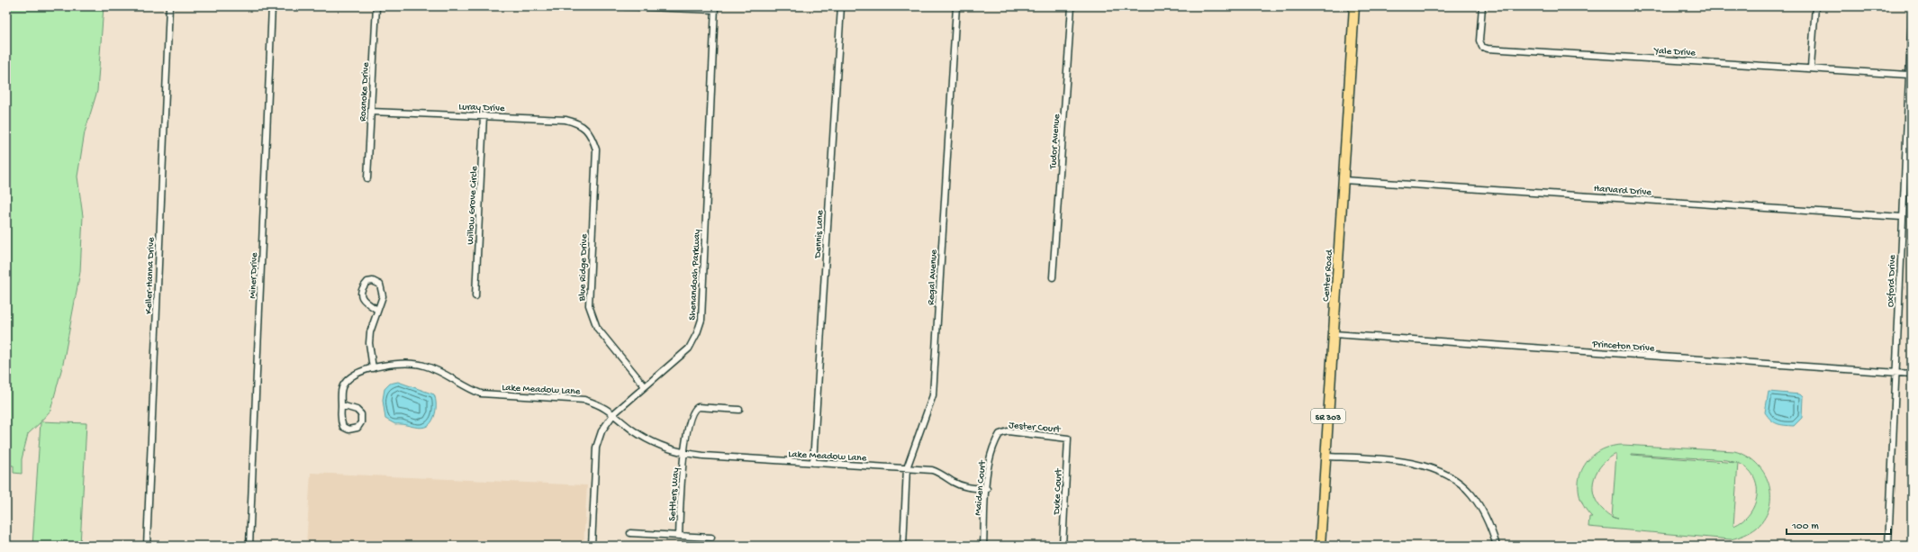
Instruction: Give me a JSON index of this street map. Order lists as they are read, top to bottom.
{
  "streets": {
    "main road": ["Center Road", "SR 303"],
    "street": [
      "Yale Drive",
      "Roanoke Drive",
      "Luray Drive",
      "Tudor Avenue",
      "Harvard Drive",
      "Willow Grove Circle",
      "Dennis Lane",
      "Blue Ridge Drive",
      "Shenandoah Parkway",
      "Keller-Hanna Drive",
      "Miner Drive",
      "Regal Avenue",
      "Oxford Drive",
      "Princeton Drive",
      "Lake Meadow Lane",
      "Jester Court",
      "Maiden Court",
      "Duke Court",
      "Settlers Way"
    ]
  },
  "crossings": [
    ["Yale Drive", "Oxford Drive"],
    ["Roanoke Drive", "Luray Drive"],
    ["Luray Drive", "Willow Grove Circle"],
    ["Luray Drive", "Blue Ridge Drive"],
    ["Harvard Drive", "Center Road"],
    ["Harvard Drive", "Oxford Drive"],
    ["Dennis Lane", "Lake Meadow Lane"],
    ["Blue Ridge Drive", "Shenandoah Parkway"],
    ["Shenandoah Parkway", "Lake Meadow Lane"],
    ["Center Road", "Princeton Drive"],
    ["Regal Avenue", "Lake Meadow Lane"],
    ["Oxford Drive", "Princeton Drive"],
    ["Lake Meadow Lane", "Maiden Court"],
    ["Lake Meadow Lane", "Settlers Way"],
    ["Jester Court", "Maiden Court"],
    ["Jester Court", "Duke Court"]
  ],
  "scale_bar": "100 m"
}
